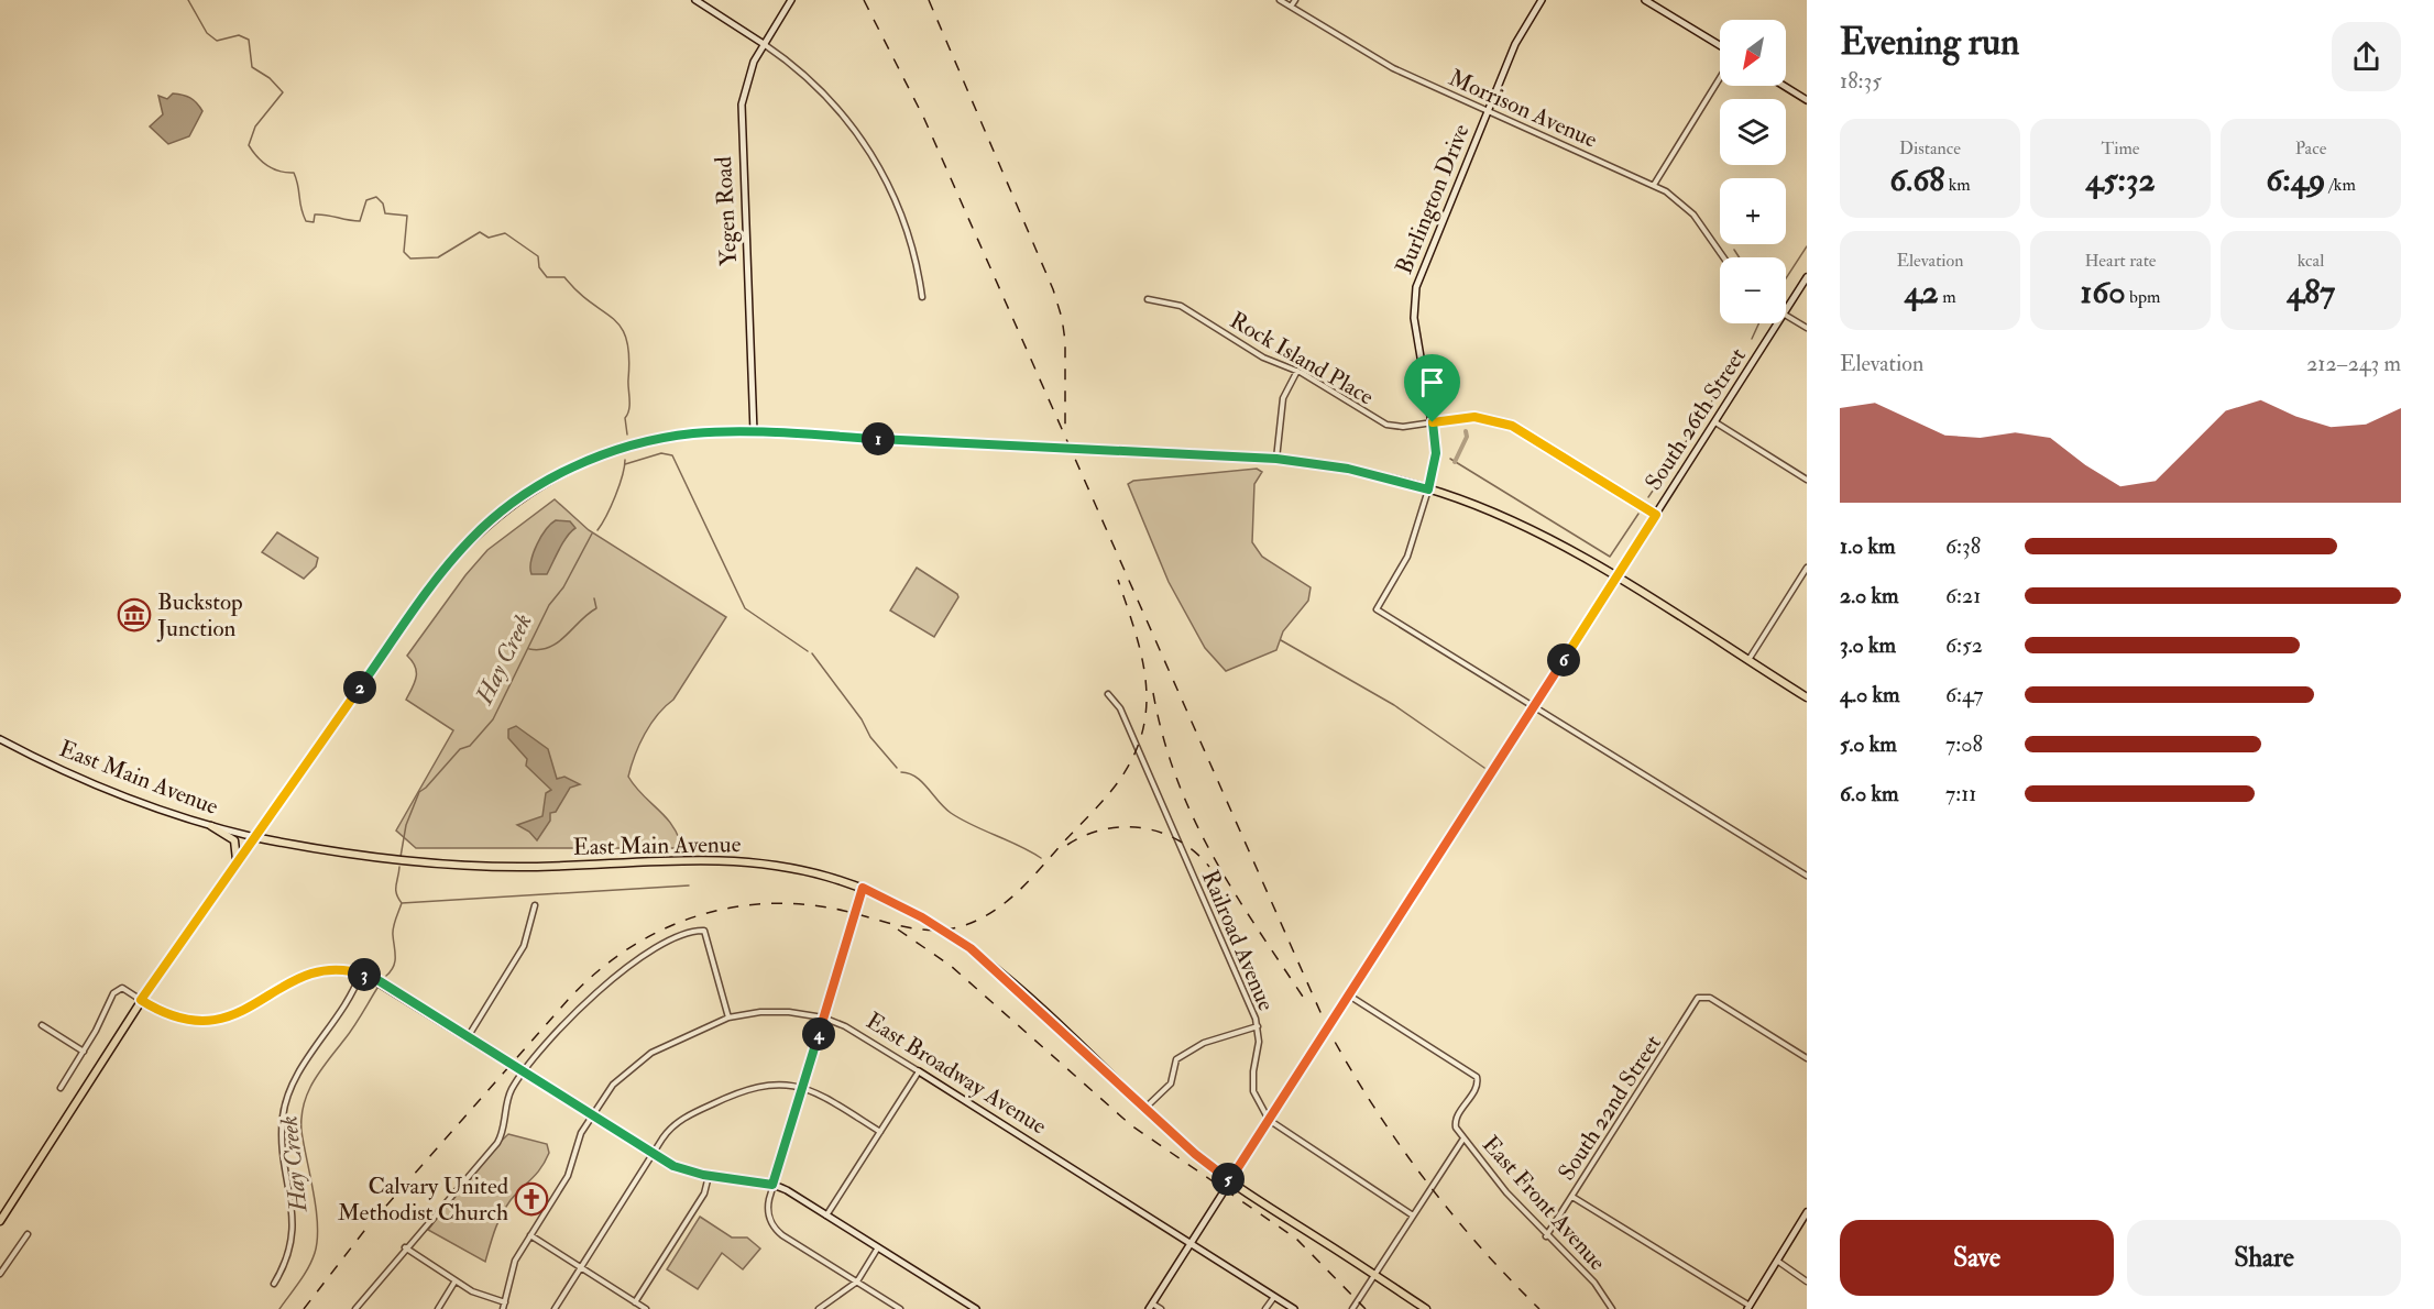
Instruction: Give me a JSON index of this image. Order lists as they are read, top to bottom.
{
  "streets": {
    "main road": ["East Main Avenue"],
    "street": [
      "Morrison Avenue",
      "Burlington Drive",
      "Yegen Road",
      "Rock Island Place",
      "South 26th Street",
      "Railroad Avenue",
      "East Broadway Avenue",
      "South 22nd Street",
      "East Front Avenue"
    ]
  },
  "crossings": [
    ["Morrison Avenue", "Burlington Drive"],
    ["Burlington Drive", "Rock Island Place"],
    ["Burlington Drive", "South 26th Street"],
    ["Rock Island Place", "South 26th Street"],
    ["South 26th Street", "East Main Avenue"],
    ["South 26th Street", "Railroad Avenue"],
    ["South 26th Street", "East Broadway Avenue"],
    ["South 26th Street", "East Front Avenue"],
    ["South 22nd Street", "East Front Avenue"]
  ],
  "water": ["Hay Creek"],
  "places": {
    "museum": ["Buckstop Junction"],
    "church": ["Calvary United Methodist Church"]
  },
  "north": "bottom left",
  "page": {
    "heading": ["Evening run", "18:35"],
    "map_buttons": ["+", "−"],
    "stats": [
      ["Distance", "6.68 km"],
      ["Time", "45:32"],
      ["Pace", "6:49 /km"],
      ["Elevation", "42 m"],
      ["Heart rate", "160 bpm"],
      ["kcal", "487"]
    ],
    "chart": ["Elevation", "212–243 m"],
    "pins": [
      "1",
      "6",
      "2",
      "3",
      "4",
      "5"
    ],
    "list": [
      {
        "name": "1.0 km",
        "note": "6:38"
      },
      {
        "name": "2.0 km",
        "note": "6:21"
      },
      {
        "name": "3.0 km",
        "note": "6:52"
      },
      {
        "name": "4.0 km",
        "note": "6:47"
      },
      {
        "name": "5.0 km",
        "note": "7:08"
      },
      {
        "name": "6.0 km",
        "note": "7:11"
      }
    ],
    "buttons": ["Save", "Share"]
  }
}
